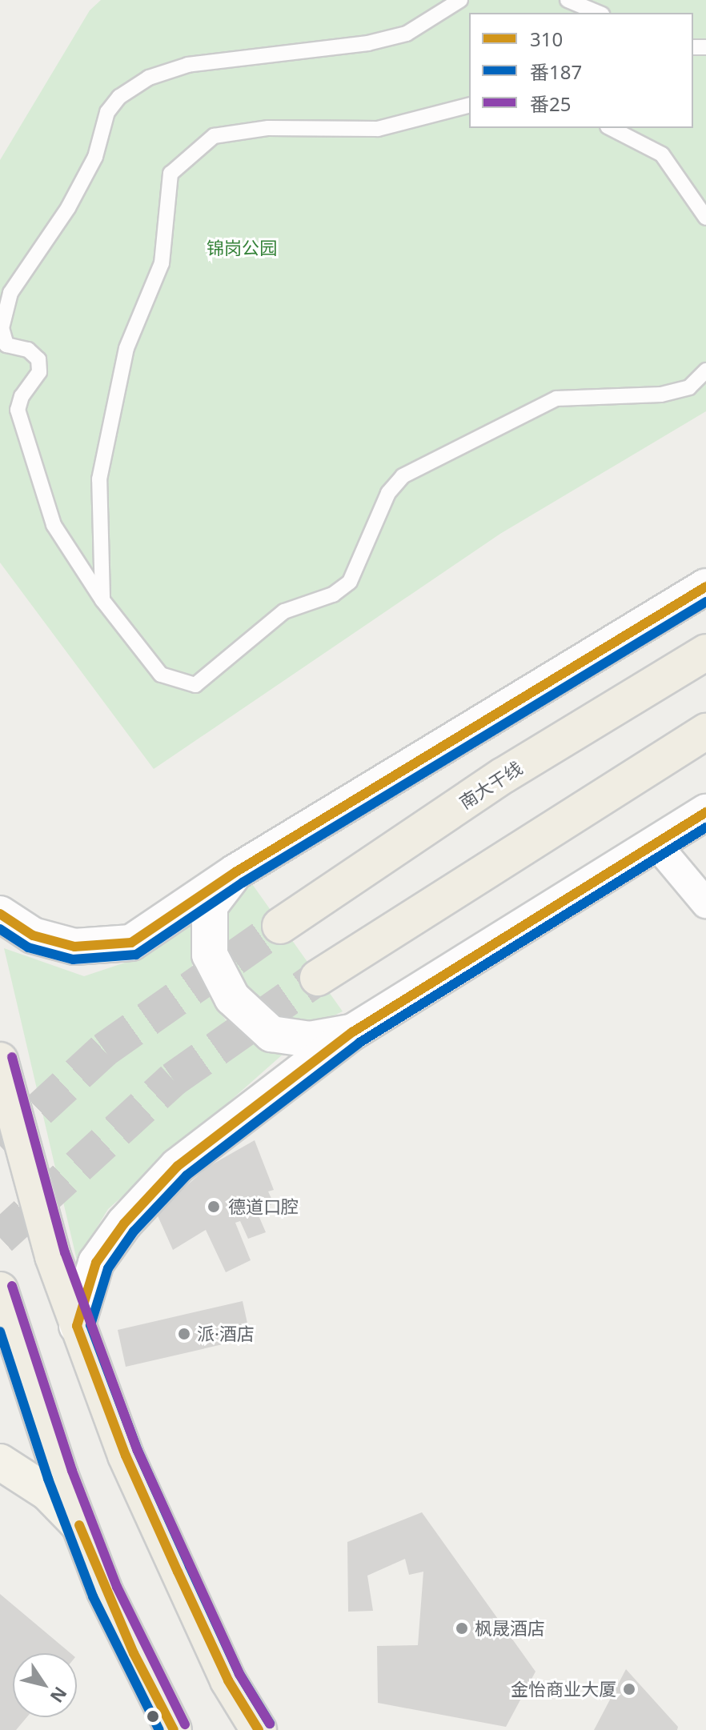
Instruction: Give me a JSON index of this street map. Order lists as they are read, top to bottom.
{
  "streets": {
    "highway": ["南大干线"]
  },
  "parks": ["锦岗公园"],
  "places": [
    "德道口腔",
    "派·酒店",
    "枫晟酒店",
    "金怡商业大厦"
  ],
  "lines": ["transit line 310", "transit line 番187", "transit line 番25"],
  "legend": ["310", "番187", "番25"],
  "north": "bottom right"
}
